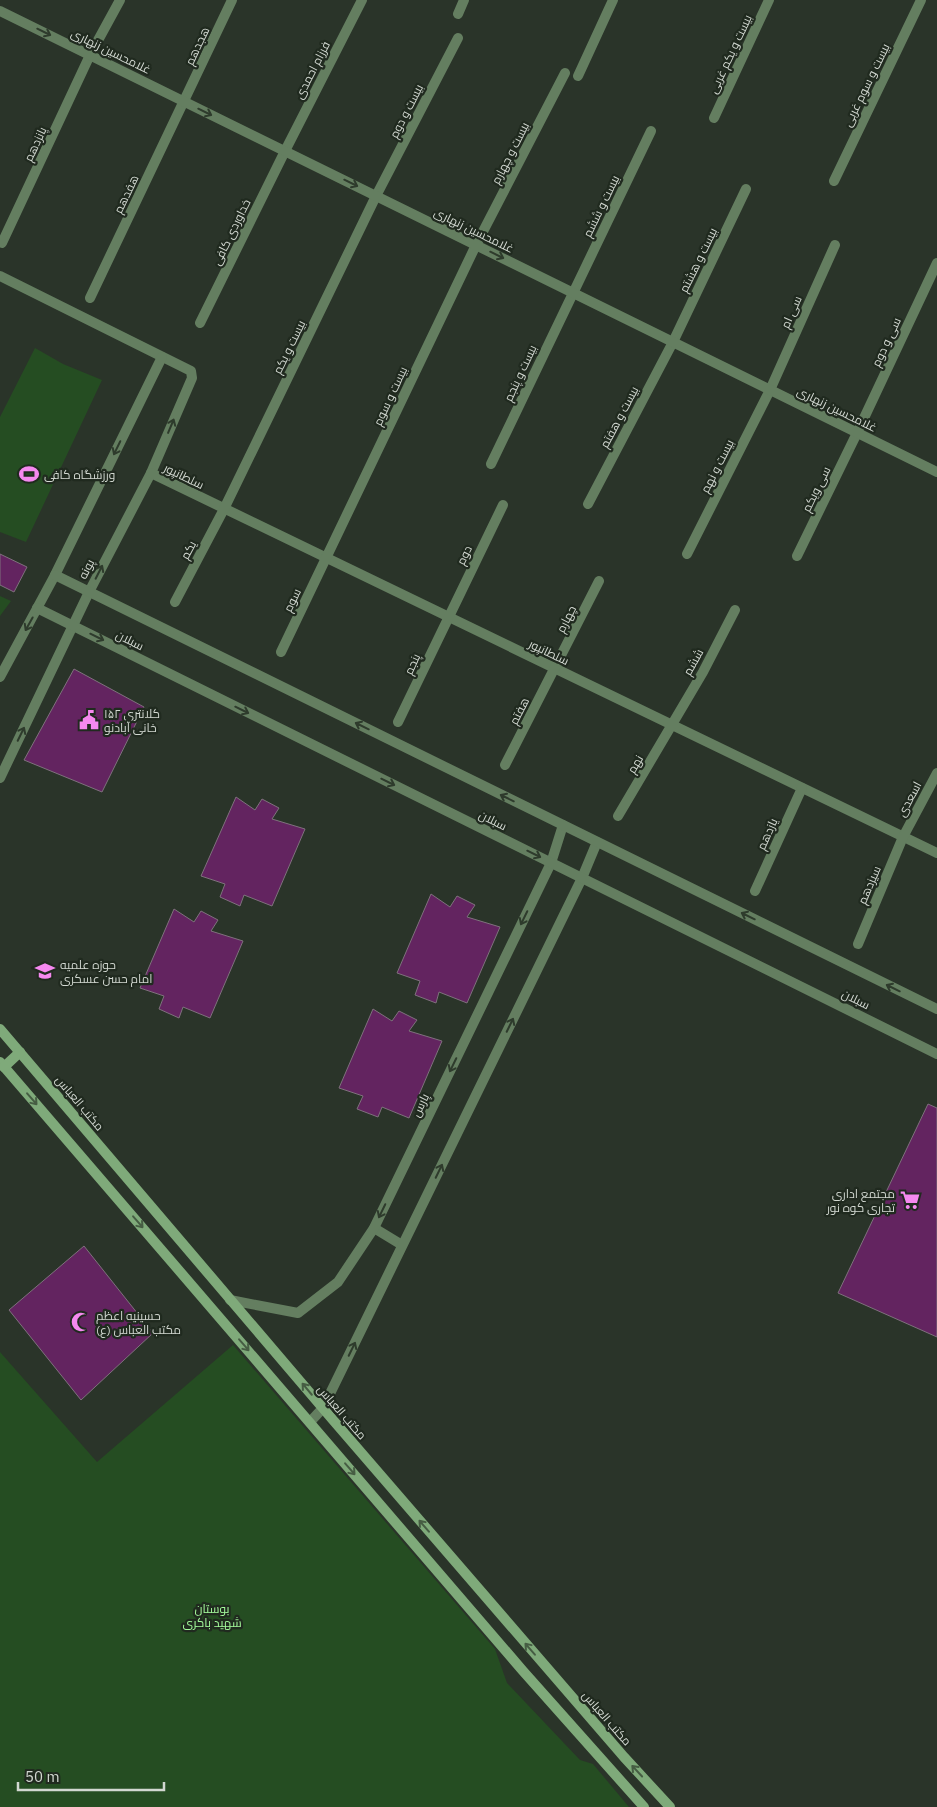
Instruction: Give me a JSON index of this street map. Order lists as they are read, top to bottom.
{
  "streets": {
    "main road": ["مکتب العباس"],
    "street": [
      "هجدهم",
      "غلامحسین زنهاری",
      "بیست و یکم غربی",
      "فرزام احمدی",
      "بیست و سوم غربی",
      "بیست و دوم",
      "پانزدهم",
      "بیست و چهارم",
      "هفدهم",
      "بیست و ششم",
      "خداوردی کافی",
      "بیست و هشتم",
      "سی ام",
      "سی و دوم",
      "بیست و یکم",
      "بیست و پنجم",
      "بیست و سوم",
      "بیست و هفتم",
      "بیست و نهم",
      "سلطانپور",
      "سی ویکم",
      "یکم",
      "دوم",
      "پونه",
      "سوم",
      "چهارم",
      "سبلان",
      "ششم",
      "پنجم",
      "هفتم",
      "نهم",
      "اسعدی",
      "یازدهم",
      "سیزدهم",
      "پارس"
    ]
  },
  "crossings": [
    ["هجدهم", "غلامحسین زنهاری"],
    ["هجدهم", "هفدهم"],
    ["غلامحسین زنهاری", "فرزام احمدی"],
    ["غلامحسین زنهاری", "بیست و دوم"],
    ["غلامحسین زنهاری", "پانزدهم"],
    ["غلامحسین زنهاری", "بیست و چهارم"],
    ["غلامحسین زنهاری", "هفدهم"],
    ["غلامحسین زنهاری", "بیست و ششم"],
    ["غلامحسین زنهاری", "خداوردی کافی"],
    ["غلامحسین زنهاری", "بیست و هشتم"],
    ["غلامحسین زنهاری", "سی ام"],
    ["غلامحسین زنهاری", "سی و دوم"],
    ["غلامحسین زنهاری", "بیست و یکم"],
    ["غلامحسین زنهاری", "بیست و پنجم"],
    ["غلامحسین زنهاری", "بیست و سوم"],
    ["غلامحسین زنهاری", "بیست و هفتم"],
    ["غلامحسین زنهاری", "بیست و نهم"],
    ["غلامحسین زنهاری", "سی ویکم"],
    ["فرزام احمدی", "خداوردی کافی"],
    ["بیست و دوم", "بیست و یکم"],
    ["بیست و چهارم", "بیست و سوم"],
    ["بیست و ششم", "بیست و پنجم"],
    ["بیست و هشتم", "بیست و هفتم"],
    ["سی ام", "بیست و نهم"],
    ["سی و دوم", "سی ویکم"],
    ["بیست و یکم", "سلطانپور"],
    ["بیست و یکم", "یکم"],
    ["بیست و سوم", "سلطانپور"],
    ["بیست و سوم", "سوم"],
    ["سلطانپور", "یکم"],
    ["سلطانپور", "دوم"],
    ["سلطانپور", "پونه"],
    ["سلطانپور", "سوم"],
    ["سلطانپور", "چهارم"],
    ["سلطانپور", "ششم"],
    ["سلطانپور", "پنجم"],
    ["سلطانپور", "هفتم"],
    ["سلطانپور", "نهم"],
    ["سلطانپور", "اسعدی"],
    ["سلطانپور", "یازدهم"],
    ["سلطانپور", "سیزدهم"],
    ["دوم", "پنجم"],
    ["پونه", "سبلان"],
    ["چهارم", "هفتم"],
    ["سبلان", "پارس"],
    ["ششم", "نهم"],
    ["اسعدی", "سیزدهم"],
    ["مکتب العباس", "پارس"]
  ],
  "one_way": ["غلامحسین زنهاری"],
  "parks": ["بوستان شهید باکری"],
  "places": {
    "sports": ["ورزشگاه کافی"],
    "public building": ["کلانتری ۱۵۲ خانی آبادنو"],
    "school or university": ["حوزه علمیه امام حسن عسکری"],
    "supermarket": ["مجتمع اداری تجاری کوه نور"],
    "mosque": ["حسینیه اعظم مکتب العباس (ع)"]
  },
  "scale_bar": "50 m"
}
